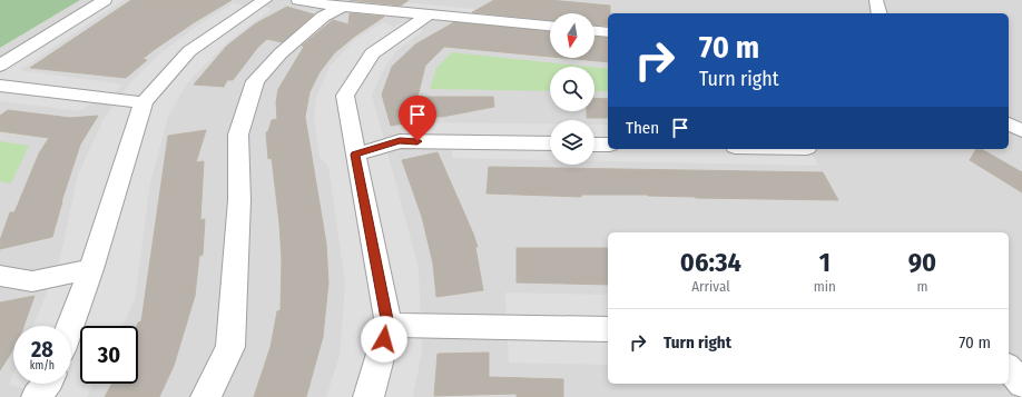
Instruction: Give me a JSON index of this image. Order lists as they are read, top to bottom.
{
  "north": "bottom",
  "page": {
    "turn": ["70 m", "Turn right"],
    "then": "Then",
    "eta": [
      "06:34",
      "Arrival",
      "1",
      "min",
      "90",
      "m"
    ],
    "list": [
      {
        "name": "Turn right",
        "value": "70 m"
      }
    ],
    "speed": "28 km/h",
    "limit": "30"
  }
}
